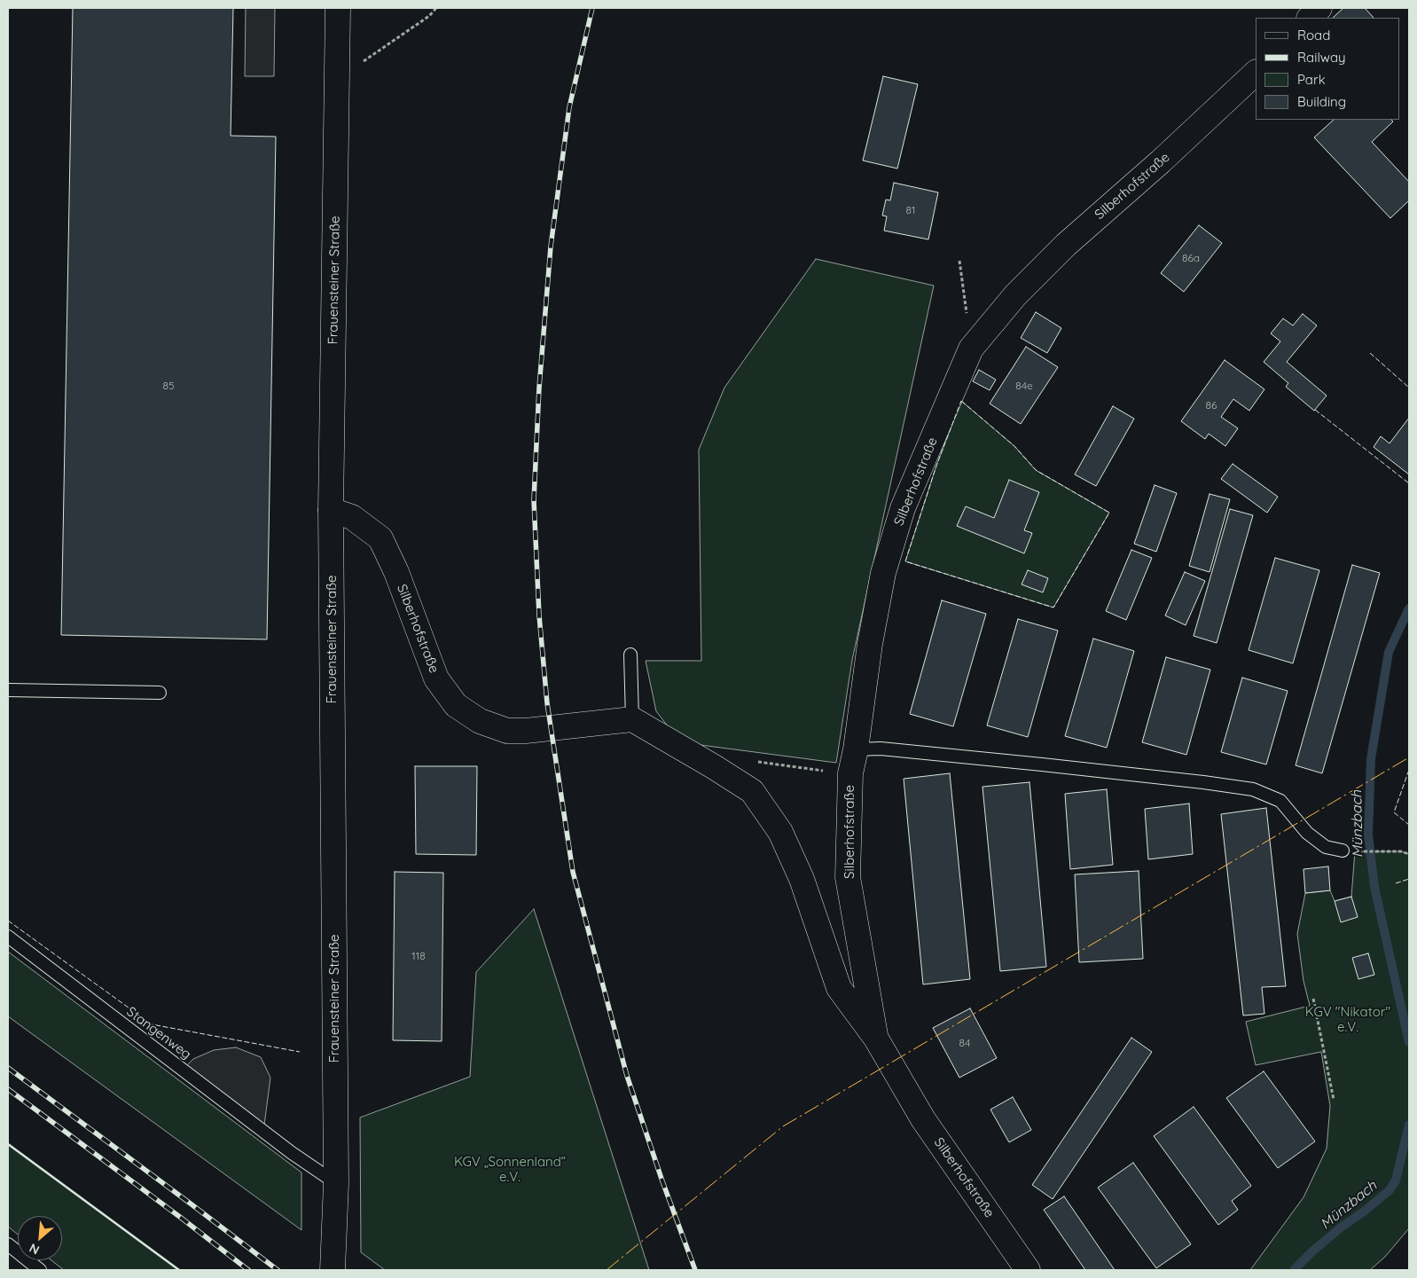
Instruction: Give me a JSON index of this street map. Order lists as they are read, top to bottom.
{
  "streets": {
    "street": ["Silberhofstraße", "Frauensteiner Straße"],
    "lane": ["Stangenweg"]
  },
  "crossings": [
    ["Silberhofstraße", "Frauensteiner Straße"],
    ["Frauensteiner Straße", "Stangenweg"]
  ],
  "water": ["Münzbach"],
  "parks": ["KGV \"Nikator\" e.V.", "KGV „Sonnenland“ e.V."],
  "house_numbers": [
    "81",
    "86a",
    "85",
    "84e",
    "86",
    "118",
    "84"
  ],
  "legend": [
    "Road",
    "Railway",
    "Park",
    "Building"
  ],
  "north": "bottom left"
}
